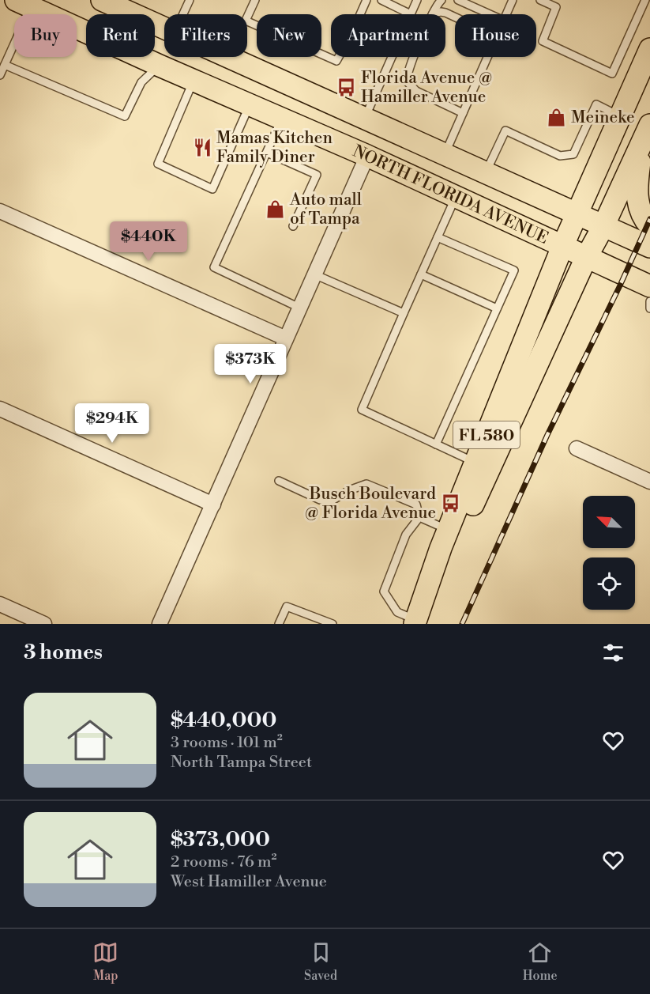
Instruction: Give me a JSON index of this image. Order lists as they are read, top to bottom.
{
  "streets": {
    "main road": ["NORTH FLORIDA AVENUE", "FL 580"]
  },
  "crossings": [
    ["NORTH FLORIDA AVENUE", "FL 580"]
  ],
  "places": {
    "bus stop": ["Florida Avenue @ Hamiller Avenue", "Busch Boulevard @ Florida Avenue"],
    "shop": ["Meineke", "Auto mall of Tampa"],
    "restaurant": ["Mamas Kitchen Family Diner"]
  },
  "north": "top left",
  "page": {
    "chip": [
      "Buy",
      "Rent",
      "Filters",
      "New",
      "Apartment",
      "House"
    ],
    "price": ["$440K", "$373K", "$294K"],
    "heading": "3 homes",
    "list": [
      {
        "name": "$440,000",
        "note": "3 rooms · 101 m² · North Tampa Street"
      },
      {
        "name": "$373,000",
        "note": "2 rooms · 76 m² · West Hamiller Avenue"
      }
    ],
    "tabs": ["Map", "Saved", "Home"]
  }
}
